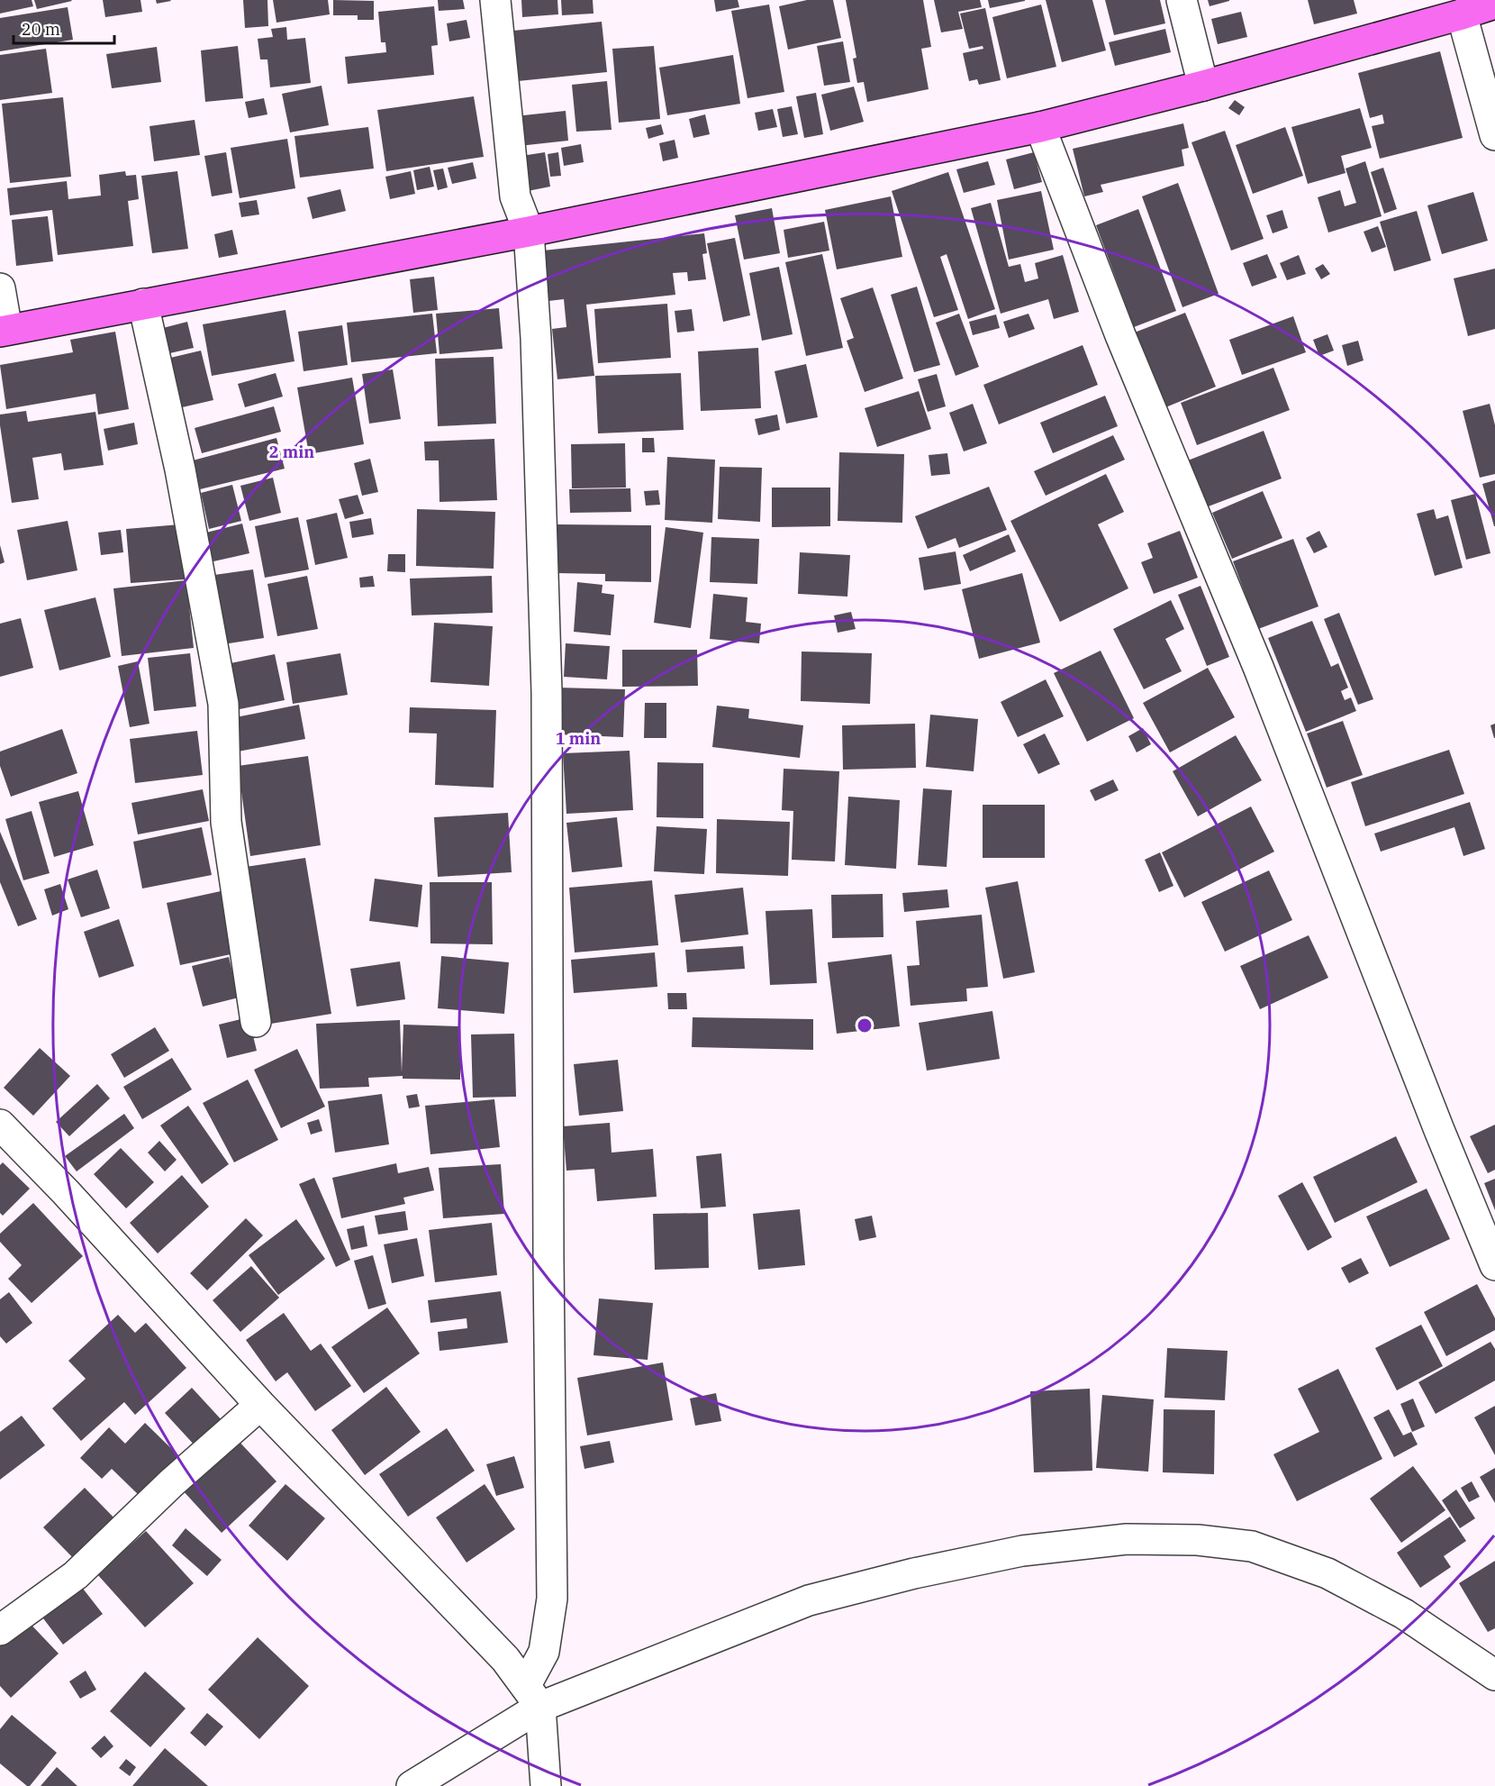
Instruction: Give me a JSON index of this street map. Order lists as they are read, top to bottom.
{
  "scale_bar": "20 m",
  "rings": ["2 min", "1 min"]
}
